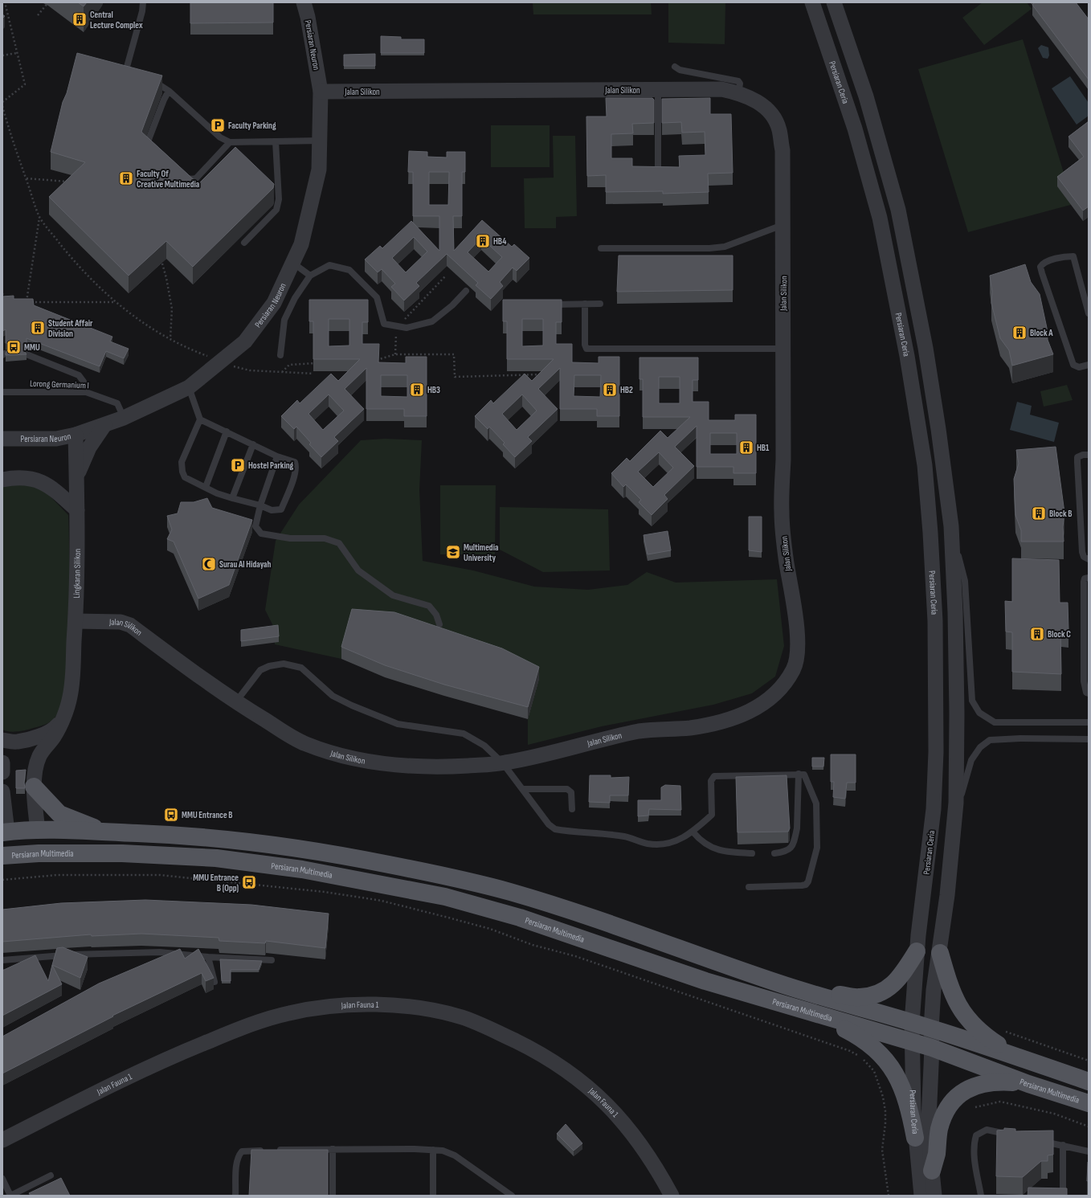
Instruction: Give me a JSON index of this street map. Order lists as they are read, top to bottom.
{
  "streets": {
    "main road": ["Persiaran Multimedia"],
    "street": [
      "Persiaran Neuron",
      "Persiaran Ceria",
      "Jalan Silikon",
      "Lingkaran Silikon",
      "Jalan Fauna 1"
    ],
    "lane": ["Lorong Germanium I"]
  },
  "crossings": [
    ["Persiaran Neuron", "Jalan Silikon"],
    ["Persiaran Neuron", "Lorong Germanium I"],
    ["Persiaran Neuron", "Lingkaran Silikon"],
    ["Persiaran Ceria", "Persiaran Multimedia"],
    ["Jalan Silikon", "Lingkaran Silikon"],
    ["Lingkaran Silikon", "Persiaran Multimedia"]
  ],
  "places": {
    "building": [
      "Central Lecture Complex",
      "Faculty Of Creative Multimedia",
      "HB4",
      "Student Affair Division",
      "Block A",
      "HB3",
      "HB2",
      "HB1",
      "Block B",
      "Block C"
    ],
    "parking": ["Faculty Parking", "Hostel Parking"],
    "bus stop": ["MMU", "MMU Entrance B", "MMU Entrance B (Opp)"],
    "school or university": ["Multimedia University"],
    "mosque": ["Surau Al Hidayah"]
  }
}
